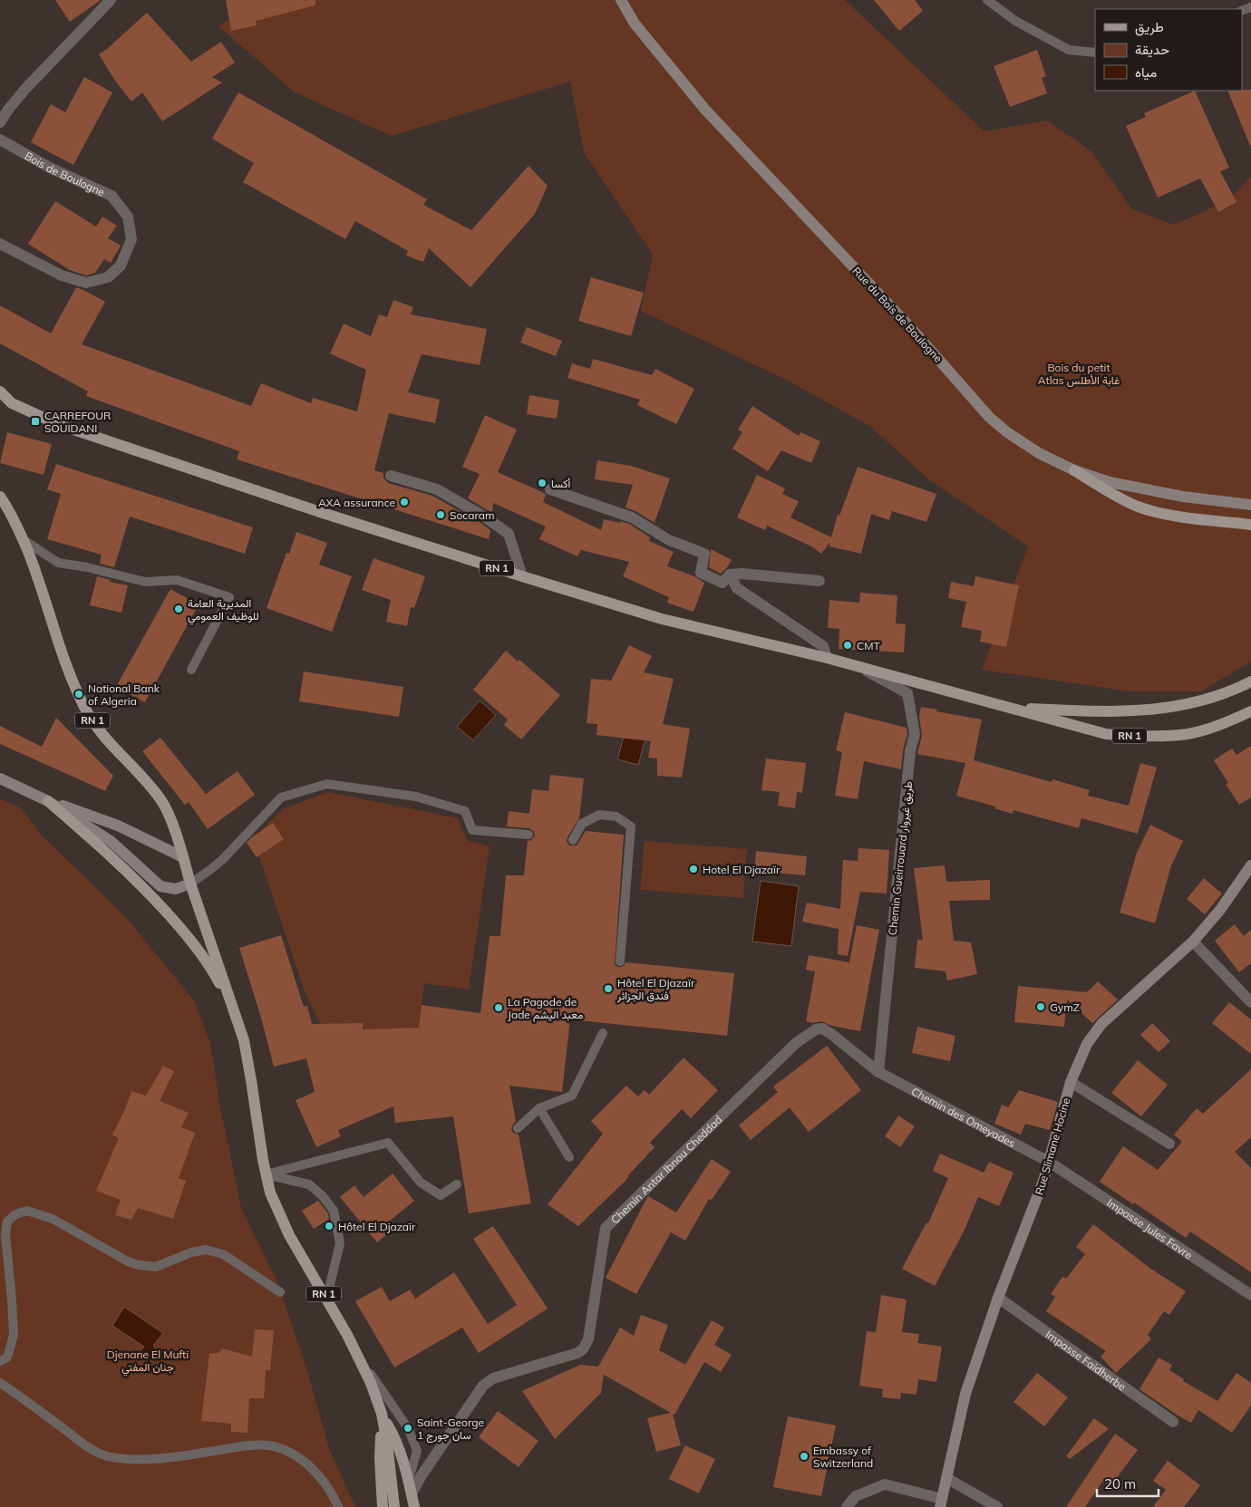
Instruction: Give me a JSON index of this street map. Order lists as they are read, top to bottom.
{
  "streets": {
    "main road": ["RN 1"],
    "street": [
      "Bois de Boulogne",
      "Rue du Bois de Boulogne",
      "Chemin Gueirrouard طريق غيروار",
      "Chemin des Omeyades",
      "Rue Slimane Hocine",
      "Chemin Antar Ibnou Cheddad",
      "Impasse Jules Favre",
      "Impasse Faidherbe"
    ]
  },
  "crossings": [
    ["RN 1", "Chemin Gueirrouard طريق غيروار"],
    ["Chemin Gueirrouard طريق غيروار", "Chemin des Omeyades"],
    ["Chemin Gueirrouard طريق غيروار", "Chemin Antar Ibnou Cheddad"],
    ["Chemin des Omeyades", "Rue Slimane Hocine"],
    ["Chemin des Omeyades", "Chemin Antar Ibnou Cheddad"],
    ["Chemin des Omeyades", "Impasse Jules Favre"],
    ["Rue Slimane Hocine", "Impasse Jules Favre"],
    ["Rue Slimane Hocine", "Impasse Faidherbe"]
  ],
  "parks": ["Bois du petit Atlas غابة الأطلس", "Djenane El Mufti جنان المفتي"],
  "places": {
    "transit": ["CARREFOUR SOUIDANI"],
    "other": [
      "أكسا",
      "AXA assurance",
      "Socaram",
      "المديرية العامة للوظيف العمومي",
      "CMT",
      "National Bank of Algeria",
      "Hotel El Djazaïr",
      "Hôtel El Djazaïr فندق الجزائر",
      "GymZ",
      "La Pagode de Jade معبد اليشم",
      "Hôtel El Djazaïr",
      "Saint-George 1 سان جورج",
      "Embassy of Switzerland"
    ]
  },
  "legend": ["طريق", "حديقة", "مياه"],
  "scale_bar": "20 m"
}
